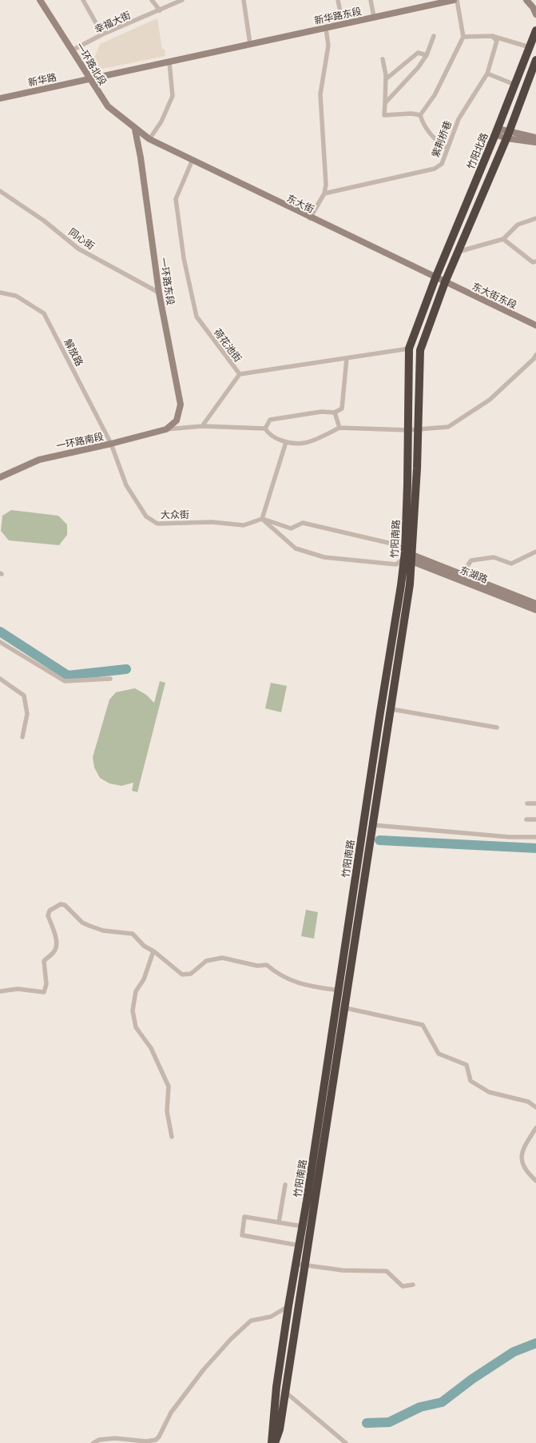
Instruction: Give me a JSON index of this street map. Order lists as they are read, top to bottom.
{
  "streets": {
    "highway": ["竹阳北路", "竹阳南路"],
    "street": [
      "新华路东段",
      "幸福大街",
      "一环路北段",
      "新华路",
      "紫荆桥巷",
      "东大街",
      "同心街",
      "一环路东段",
      "东大街东段",
      "荷花池街",
      "解放路",
      "一环路南段",
      "大众街",
      "东湖路"
    ]
  },
  "crossings": [
    ["新华路东段", "一环路北段"],
    ["新华路东段", "新华路"],
    ["幸福大街", "一环路北段"],
    ["一环路北段", "新华路"],
    ["一环路北段", "东大街"],
    ["一环路北段", "一环路东段"],
    ["竹阳北路", "东大街"],
    ["竹阳北路", "竹阳南路"],
    ["东大街", "一环路东段"],
    ["东大街", "东大街东段"],
    ["东大街", "荷花池街"],
    ["东大街", "竹阳南路"],
    ["同心街", "一环路东段"],
    ["一环路东段", "一环路南段"],
    ["东大街东段", "竹阳南路"],
    ["荷花池街", "竹阳南路"],
    ["解放路", "一环路南段"],
    ["解放路", "大众街"],
    ["一环路南段", "大众街"],
    ["竹阳南路", "东湖路"]
  ]
}
